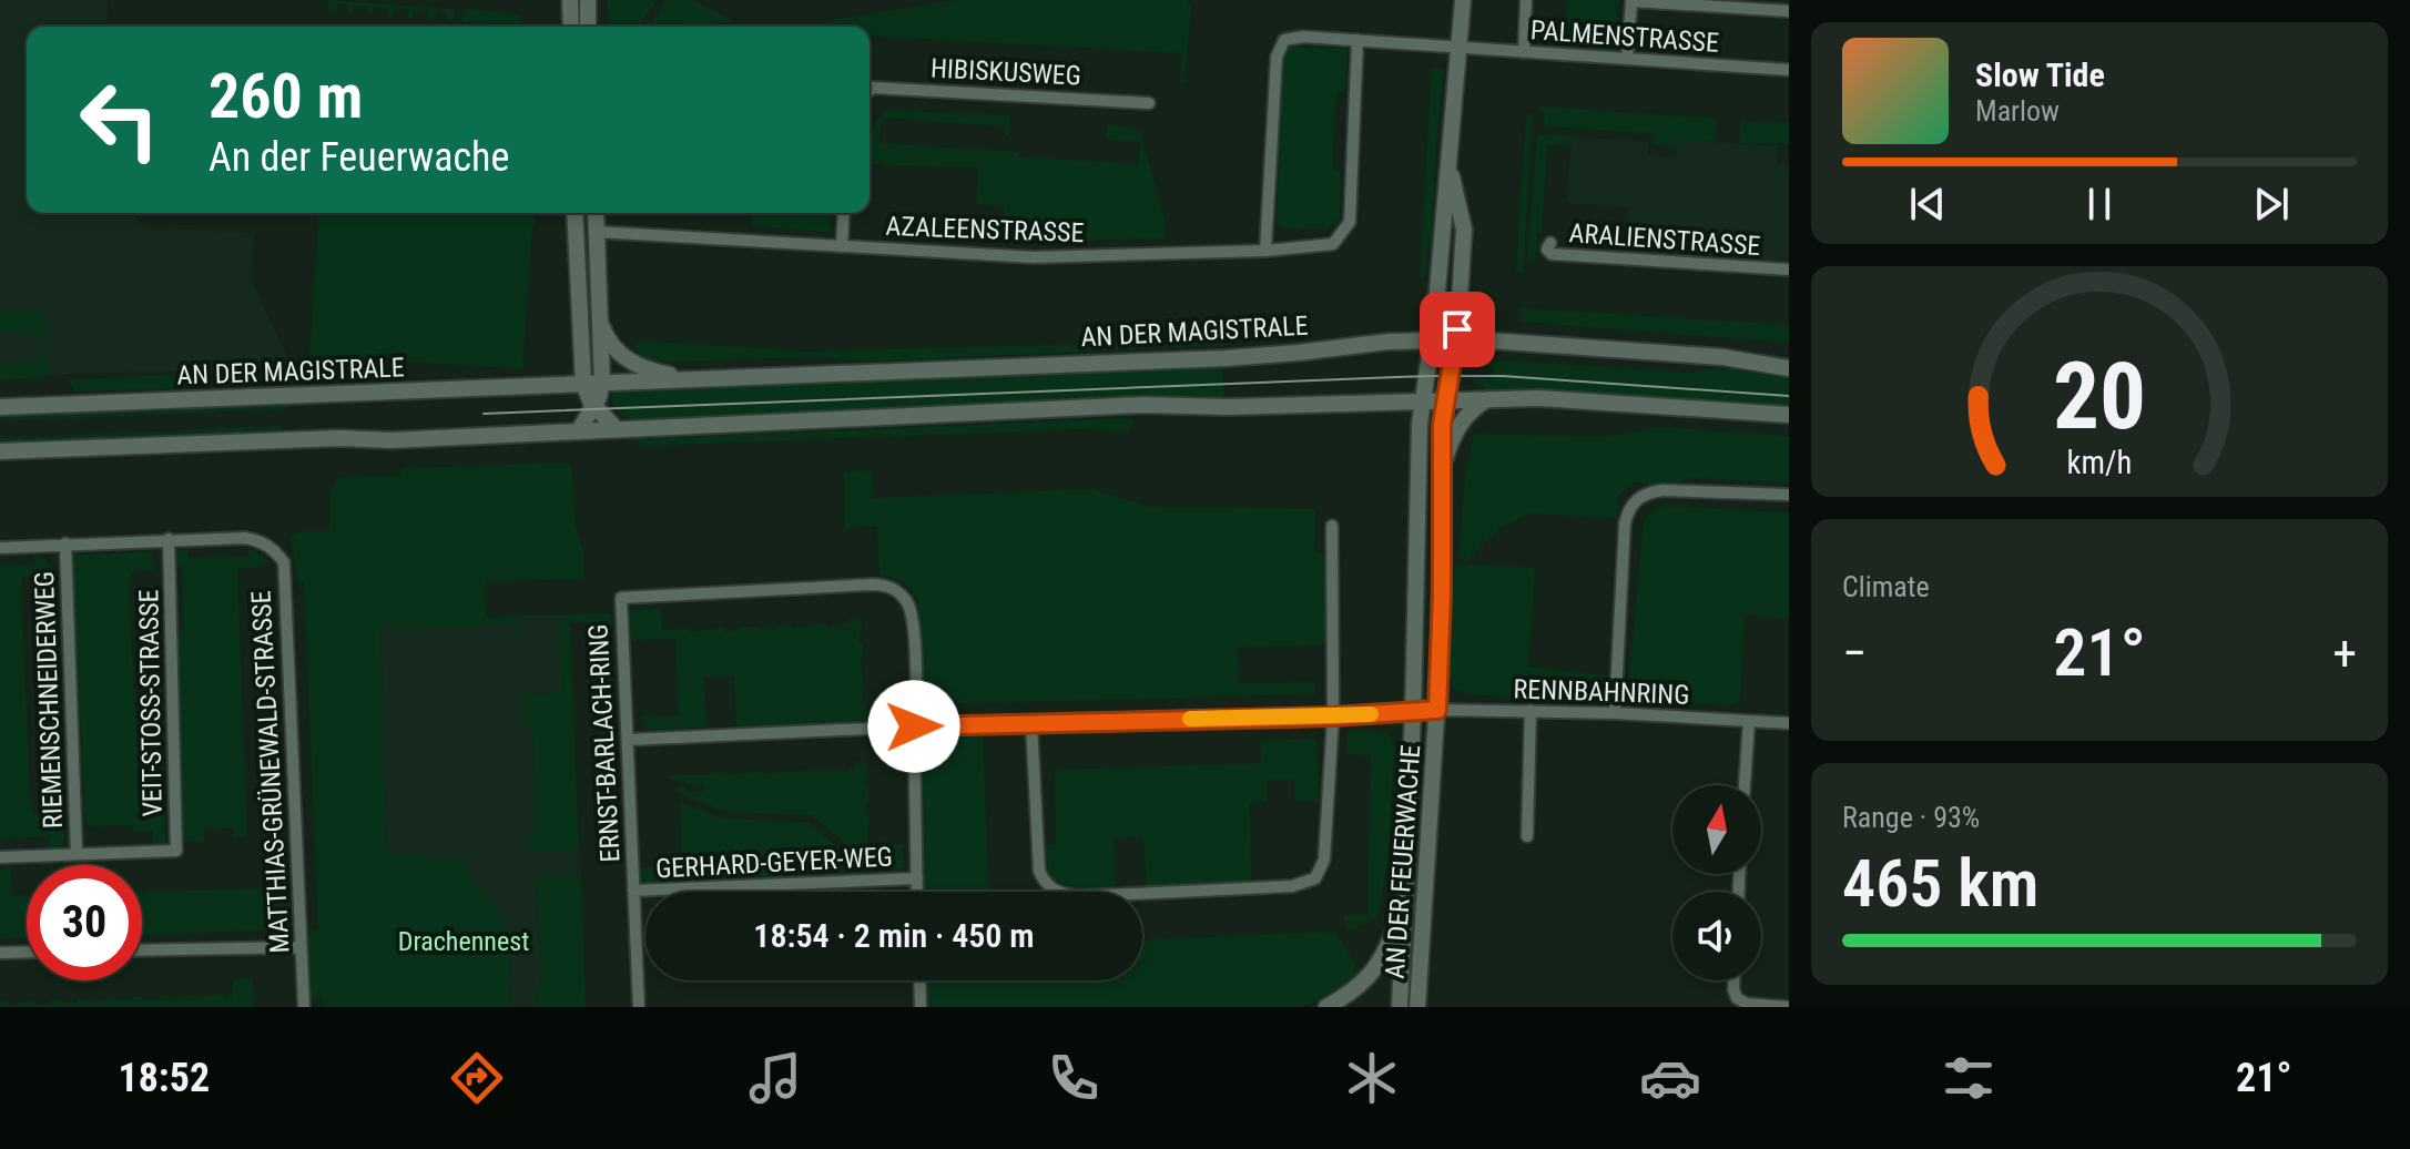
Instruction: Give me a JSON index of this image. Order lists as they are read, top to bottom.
{
  "streets": {
    "main road": ["AN DER MAGISTRALE", "AN DER FEUERWACHE"],
    "street": [
      "PALMENSTRASSE",
      "HIBISKUSWEG",
      "AZALEENSTRASSE",
      "ARALIENSTRASSE",
      "RENNBAHNRING",
      "RIEMENSCHNEIDERWEG",
      "VEIT-STOSS-STRASSE",
      "ERNST-BARLACH-RING",
      "MATTHIAS-GRÜNEWALD-STRASSE",
      "GERHARD-GEYER-WEG"
    ]
  },
  "crossings": [
    ["PALMENSTRASSE", "AN DER FEUERWACHE"],
    ["AN DER MAGISTRALE", "AN DER FEUERWACHE"],
    ["RENNBAHNRING", "ERNST-BARLACH-RING"],
    ["RENNBAHNRING", "AN DER FEUERWACHE"],
    ["RIEMENSCHNEIDERWEG", "VEIT-STOSS-STRASSE"],
    ["RIEMENSCHNEIDERWEG", "MATTHIAS-GRÜNEWALD-STRASSE"],
    ["VEIT-STOSS-STRASSE", "MATTHIAS-GRÜNEWALD-STRASSE"],
    ["ERNST-BARLACH-RING", "GERHARD-GEYER-WEG"]
  ],
  "parks": ["Drachennest"],
  "north": "top",
  "page": {
    "turn": ["260 m", "An der Feuerwache"],
    "song": ["Slow Tide", "Marlow"],
    "tile": [
      "Climate",
      ["Range · 93%", "465 km"]
    ],
    "heat": ["−", "21°", "+"],
    "limit": "30",
    "trip": "18:54 · 2 min · 450 m",
    "tabs": ["18:52", "21°"],
    "gauge": ["20", "km/h"]
  }
}
